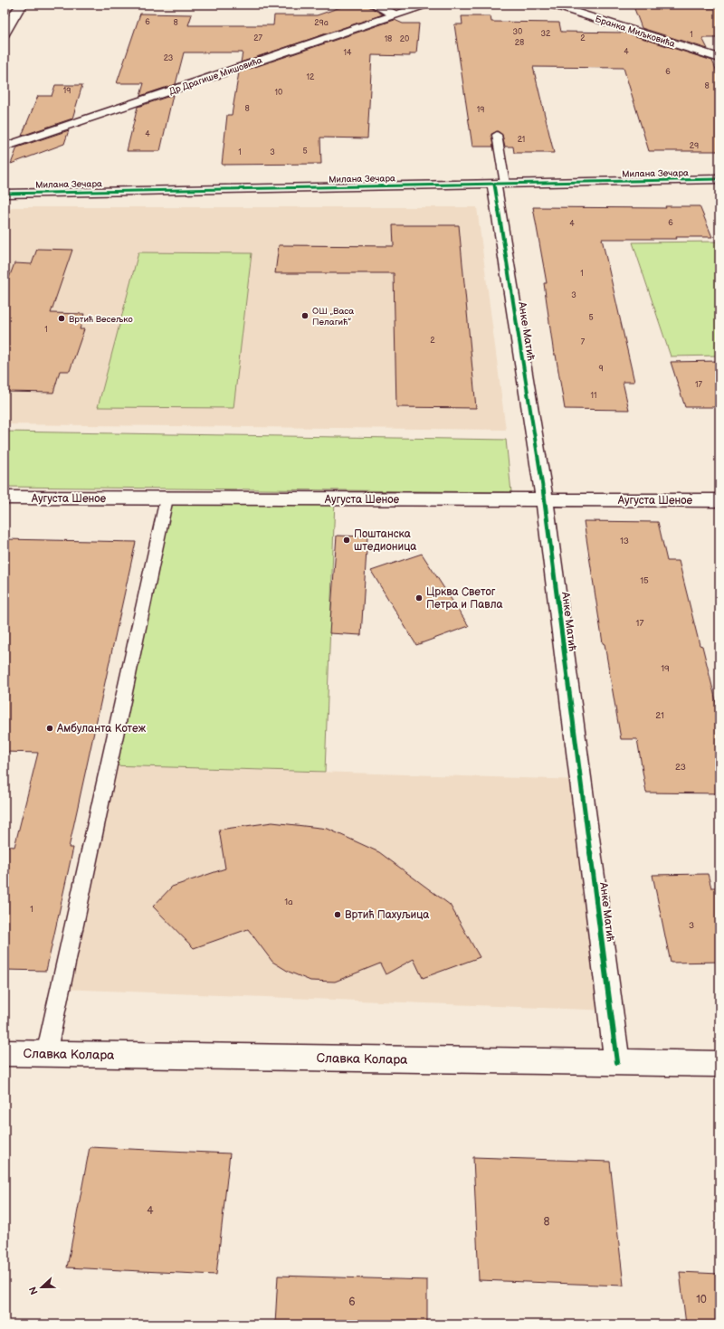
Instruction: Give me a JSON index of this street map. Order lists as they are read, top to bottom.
{
  "streets": {
    "street": [
      "Бранка Миљковића",
      "Др Драгише Мишовића",
      "Милана Зечара",
      "Анке Матић",
      "Аугуста Шеное",
      "Славка Колара"
    ]
  },
  "crossings": [
    ["Милана Зечара", "Анке Матић"],
    ["Анке Матић", "Аугуста Шеное"],
    ["Анке Матић", "Славка Колара"]
  ],
  "places": [
    "ОШ „Васа Пелагић”",
    "Вртић Весељко",
    "Поштанска штедионица",
    "Црква Светог Петра и Павла",
    "Амбуланта Котеж",
    "Вртић Пахуљица"
  ],
  "house_numbers": [
    "6",
    "8",
    "29a",
    "30",
    "32",
    "1",
    "27",
    "2",
    "18",
    "20",
    "28",
    "4",
    "14",
    "23",
    "6",
    "12",
    "8",
    "19",
    "10",
    "8",
    "19",
    "4",
    "21",
    "29",
    "5",
    "1",
    "3",
    "6",
    "4",
    "1",
    "3",
    "5",
    "1",
    "2",
    "7",
    "9",
    "17",
    "11",
    "13",
    "15",
    "17",
    "19",
    "21",
    "23",
    "1a",
    "1",
    "3",
    "4",
    "8",
    "10",
    "6"
  ],
  "north": "left"
}
